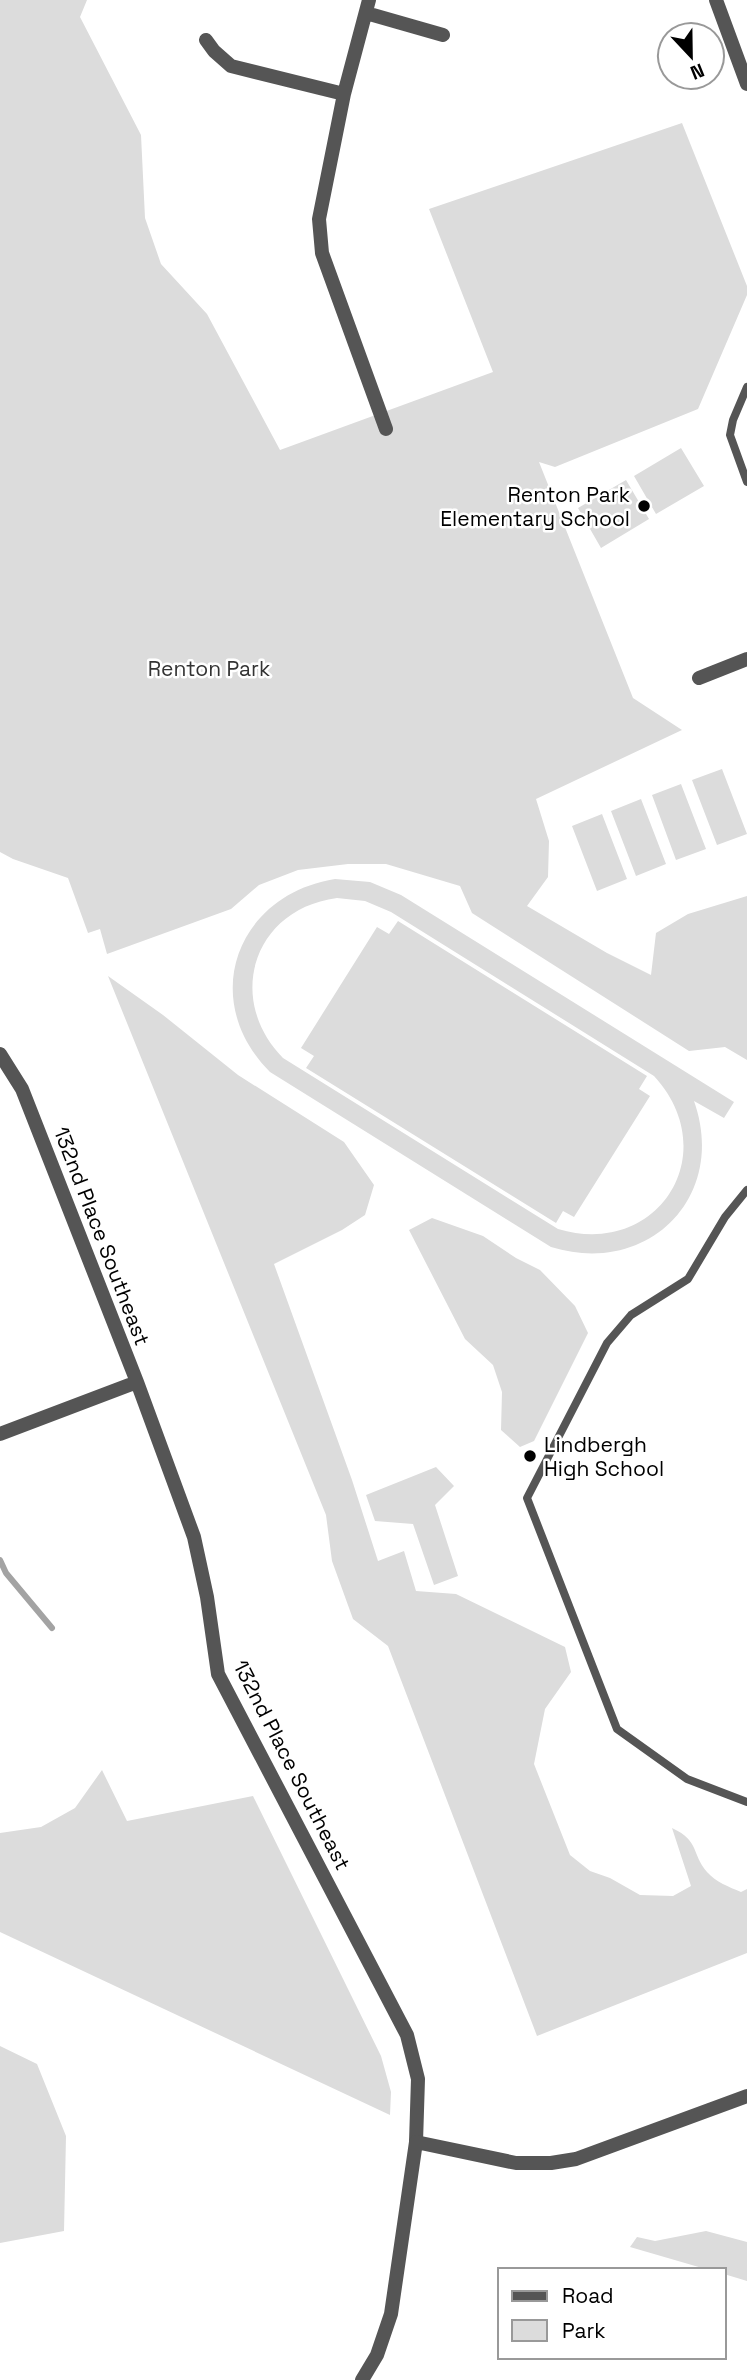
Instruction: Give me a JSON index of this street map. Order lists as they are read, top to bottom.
{
  "streets": {
    "street": ["132nd Place Southeast"]
  },
  "parks": ["Renton Park"],
  "places": ["Renton Park Elementary School", "Lindbergh High School"],
  "legend": ["Road", "Park"],
  "north": "bottom"
}
